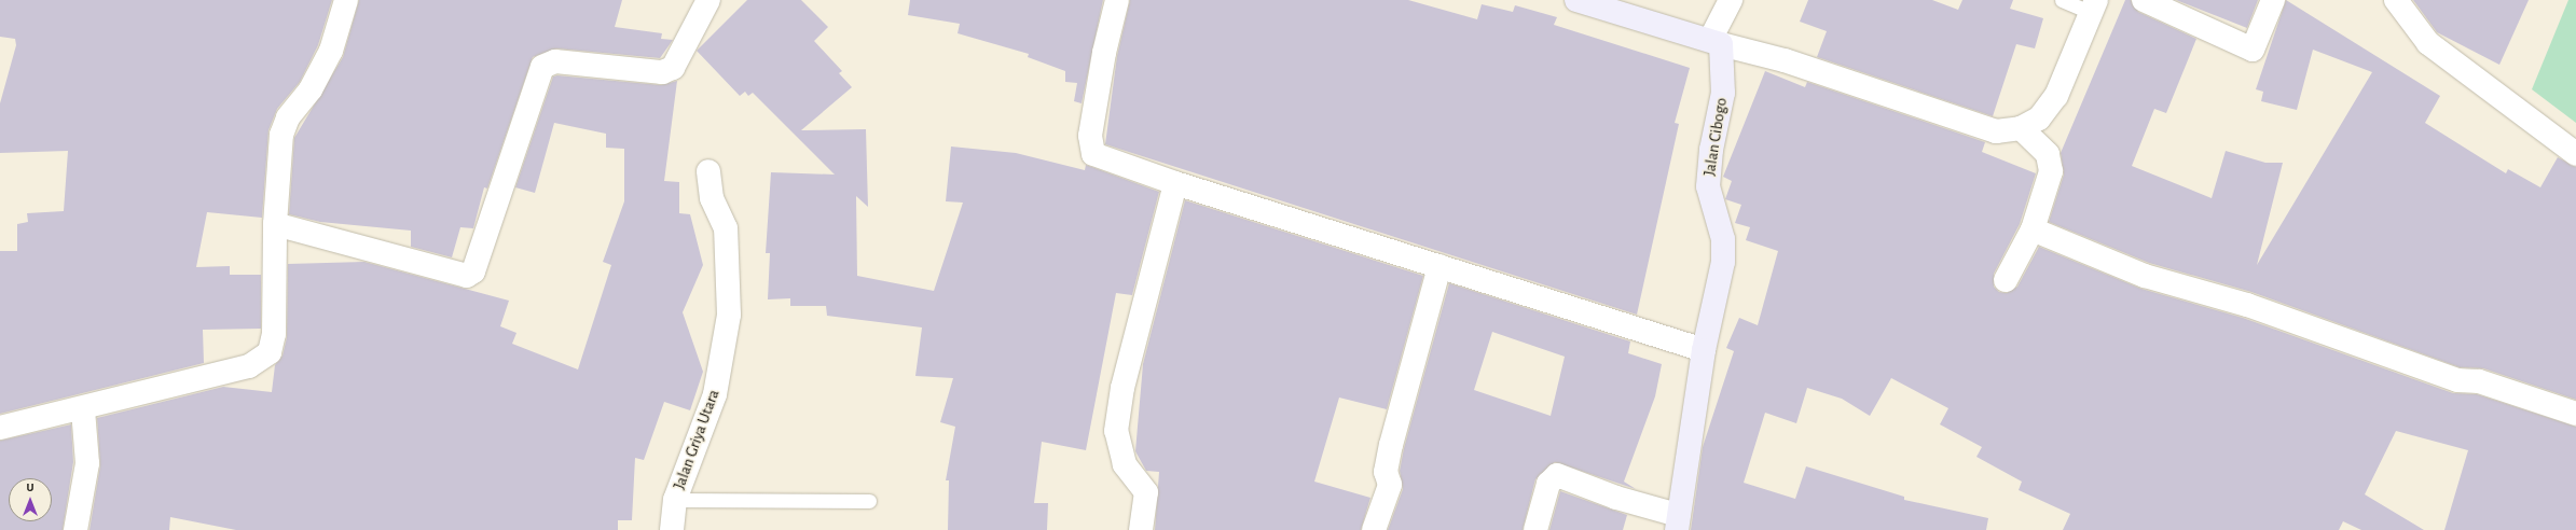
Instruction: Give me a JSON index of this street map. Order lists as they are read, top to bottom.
{
  "streets": {
    "street": ["Jalan Cibogo", "Jalan Griya Utara"]
  },
  "north": "top"
}
